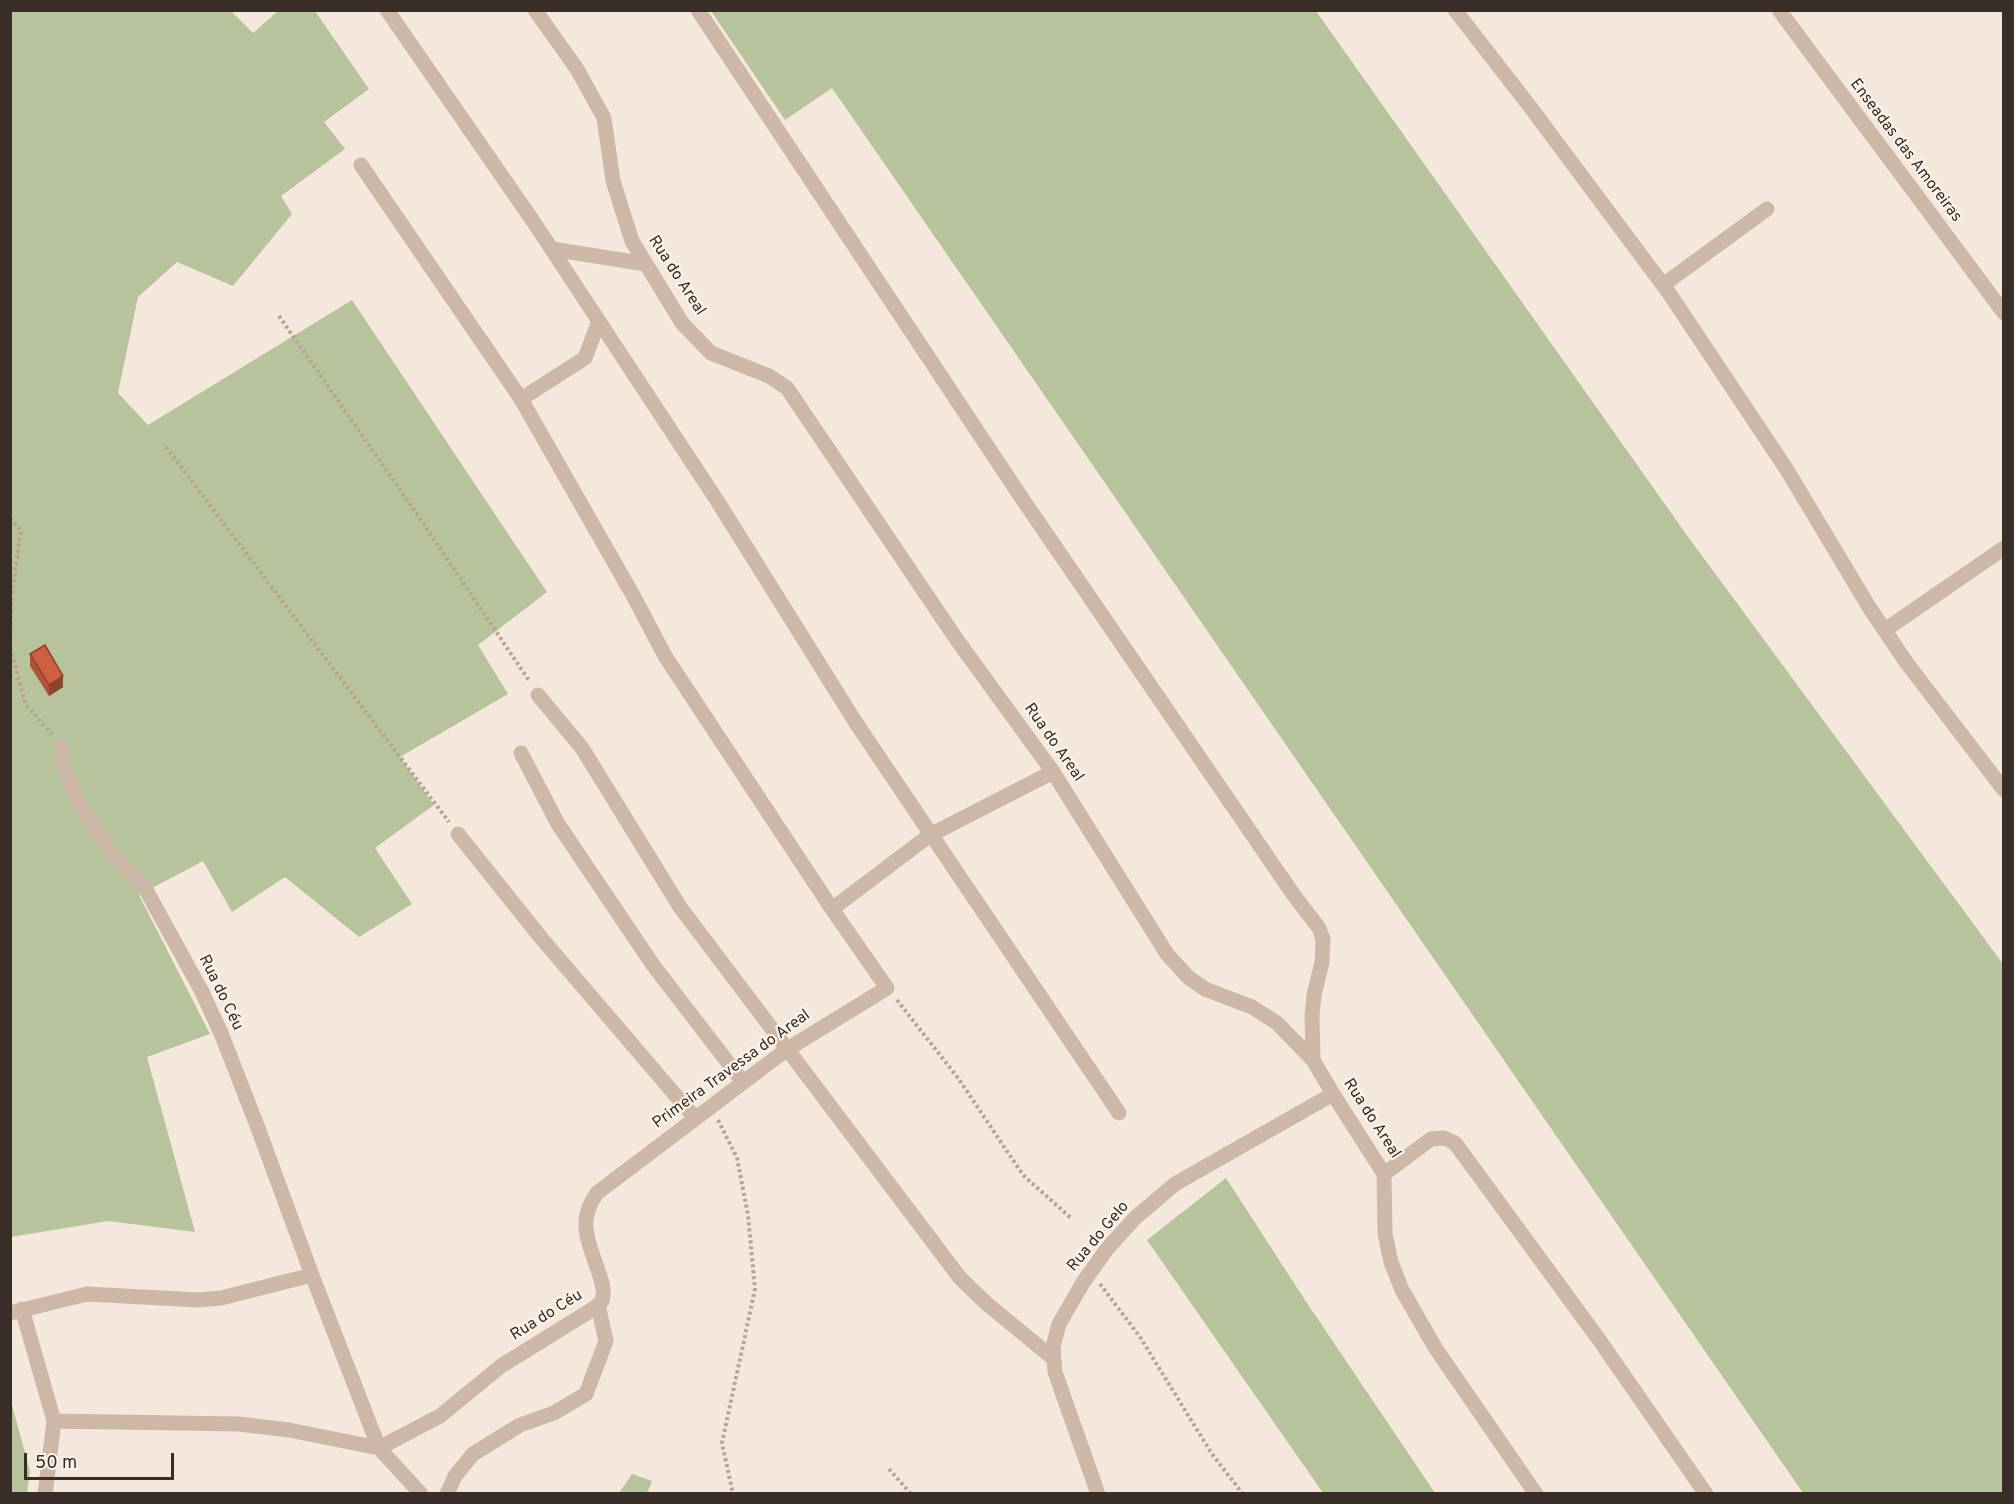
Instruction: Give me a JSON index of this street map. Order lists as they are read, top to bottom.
{
  "streets": {
    "street": [
      "Enseadas das Amoreiras",
      "Rua do Areal",
      "Rua do Céu",
      "Primeira Travessa do Areal",
      "Rua do Gelo"
    ]
  },
  "crossings": [
    ["Rua do Areal", "Rua do Gelo"],
    ["Rua do Céu", "Primeira Travessa do Areal"]
  ],
  "scale_bar": "50 m"
}
